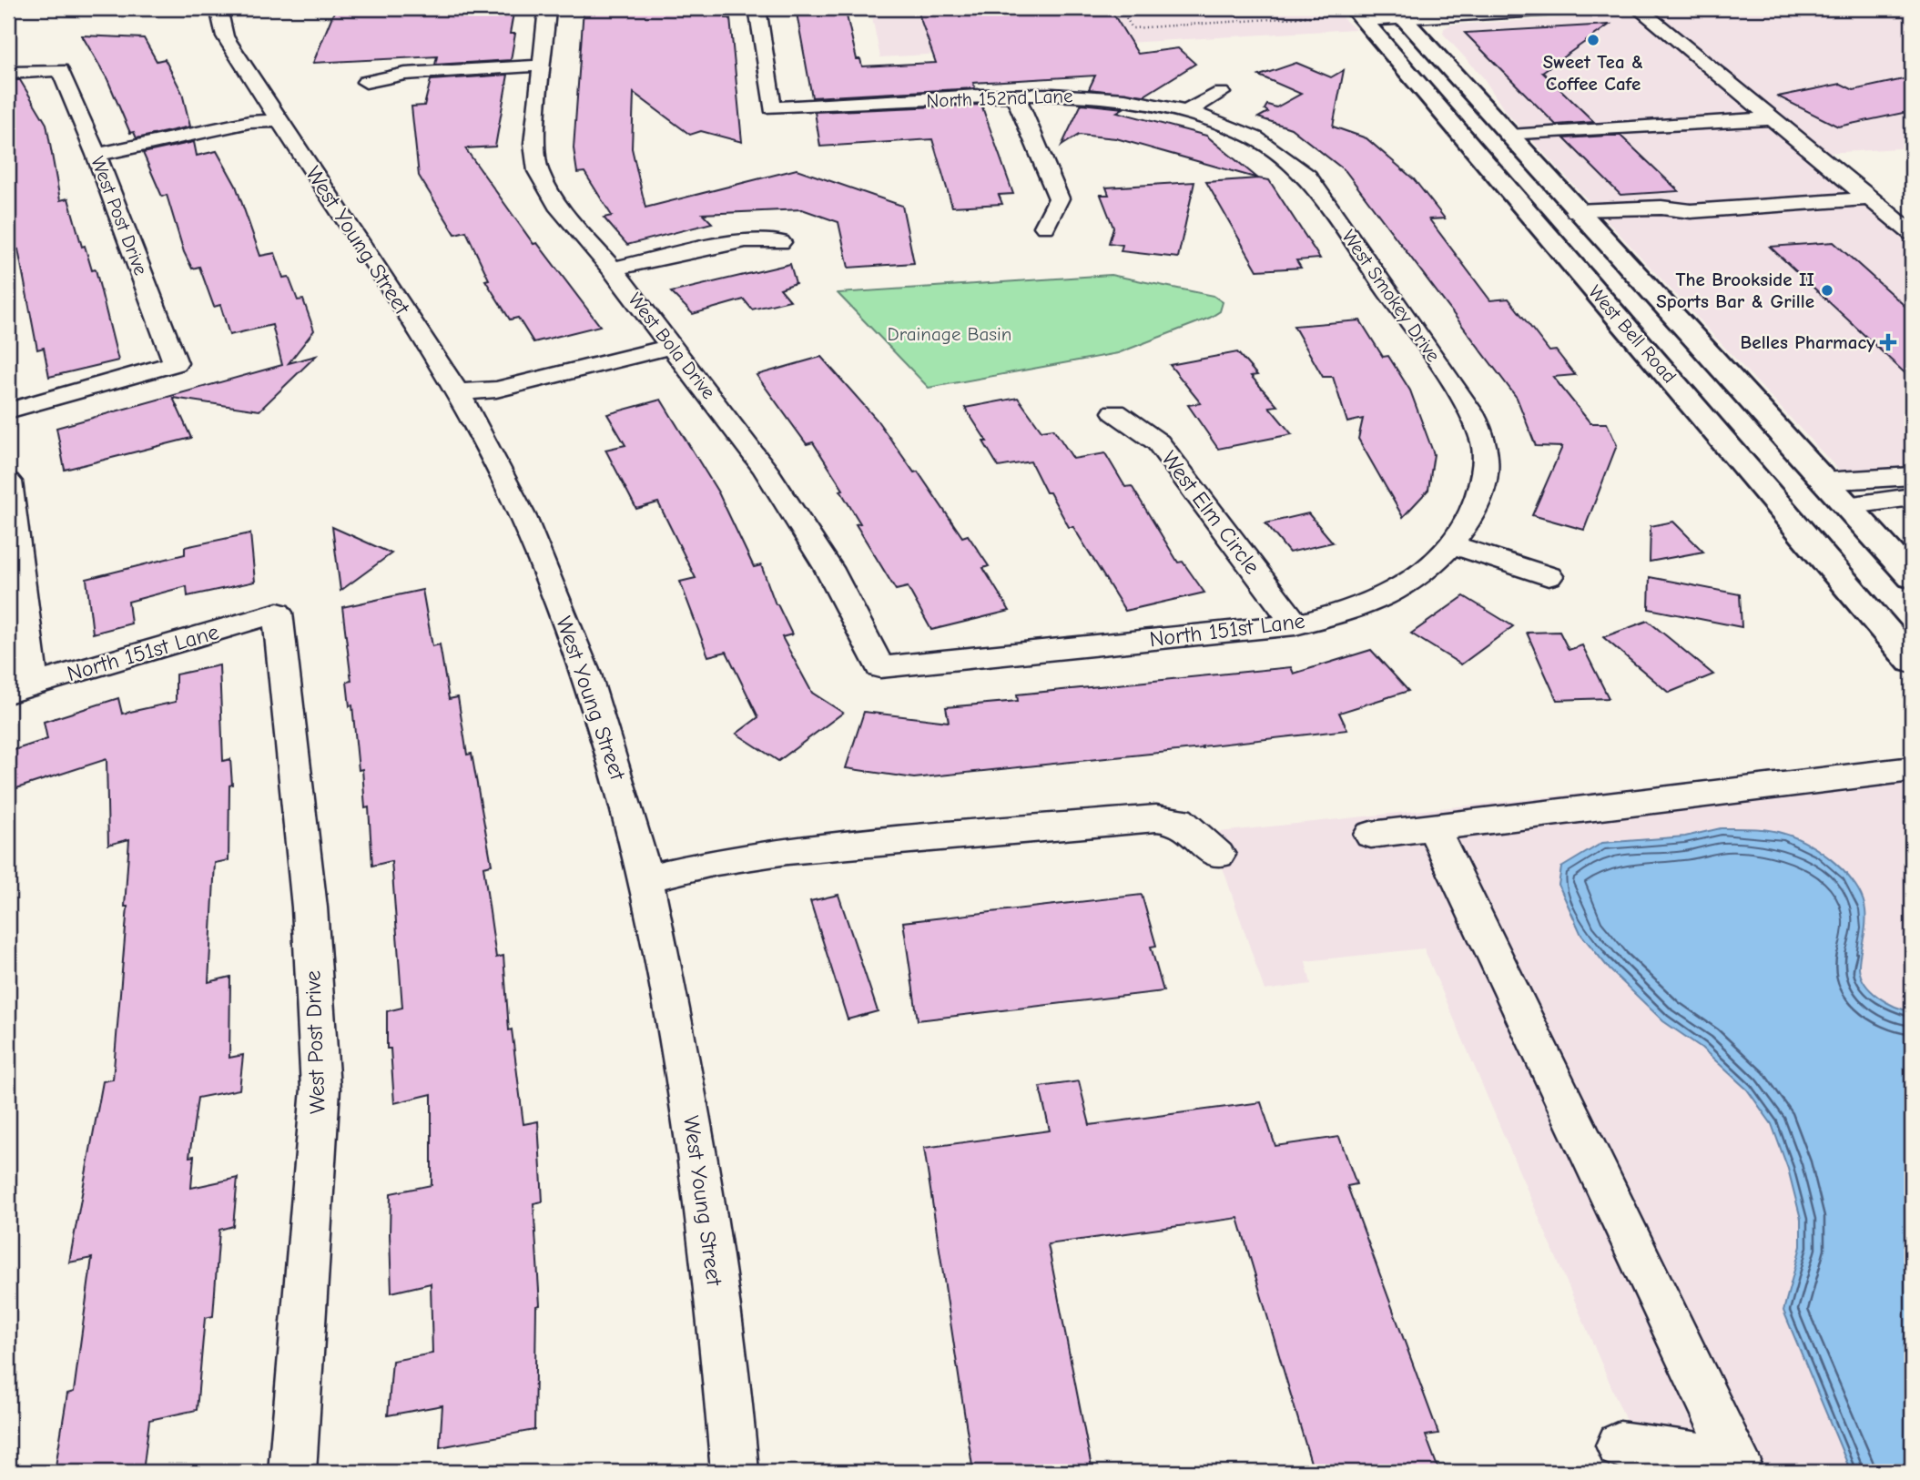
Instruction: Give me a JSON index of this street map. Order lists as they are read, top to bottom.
{
  "streets": {
    "main road": ["West Bell Road"],
    "street": [
      "North 152nd Lane",
      "West Post Drive",
      "West Young Street",
      "West Smokey Drive",
      "West Bola Drive",
      "West Elm Circle",
      "North 151st Lane"
    ]
  },
  "crossings": [
    ["North 152nd Lane", "West Smokey Drive"],
    ["West Post Drive", "North 151st Lane"],
    ["West Smokey Drive", "North 151st Lane"],
    ["West Bola Drive", "North 151st Lane"],
    ["West Elm Circle", "North 151st Lane"]
  ],
  "parks": ["Drainage Basin"],
  "places": {
    "other": ["Sweet Tea & Coffee Cafe", "The Brookside II Sports Bar & Grille"],
    "health": ["Belles Pharmacy"]
  }
}
